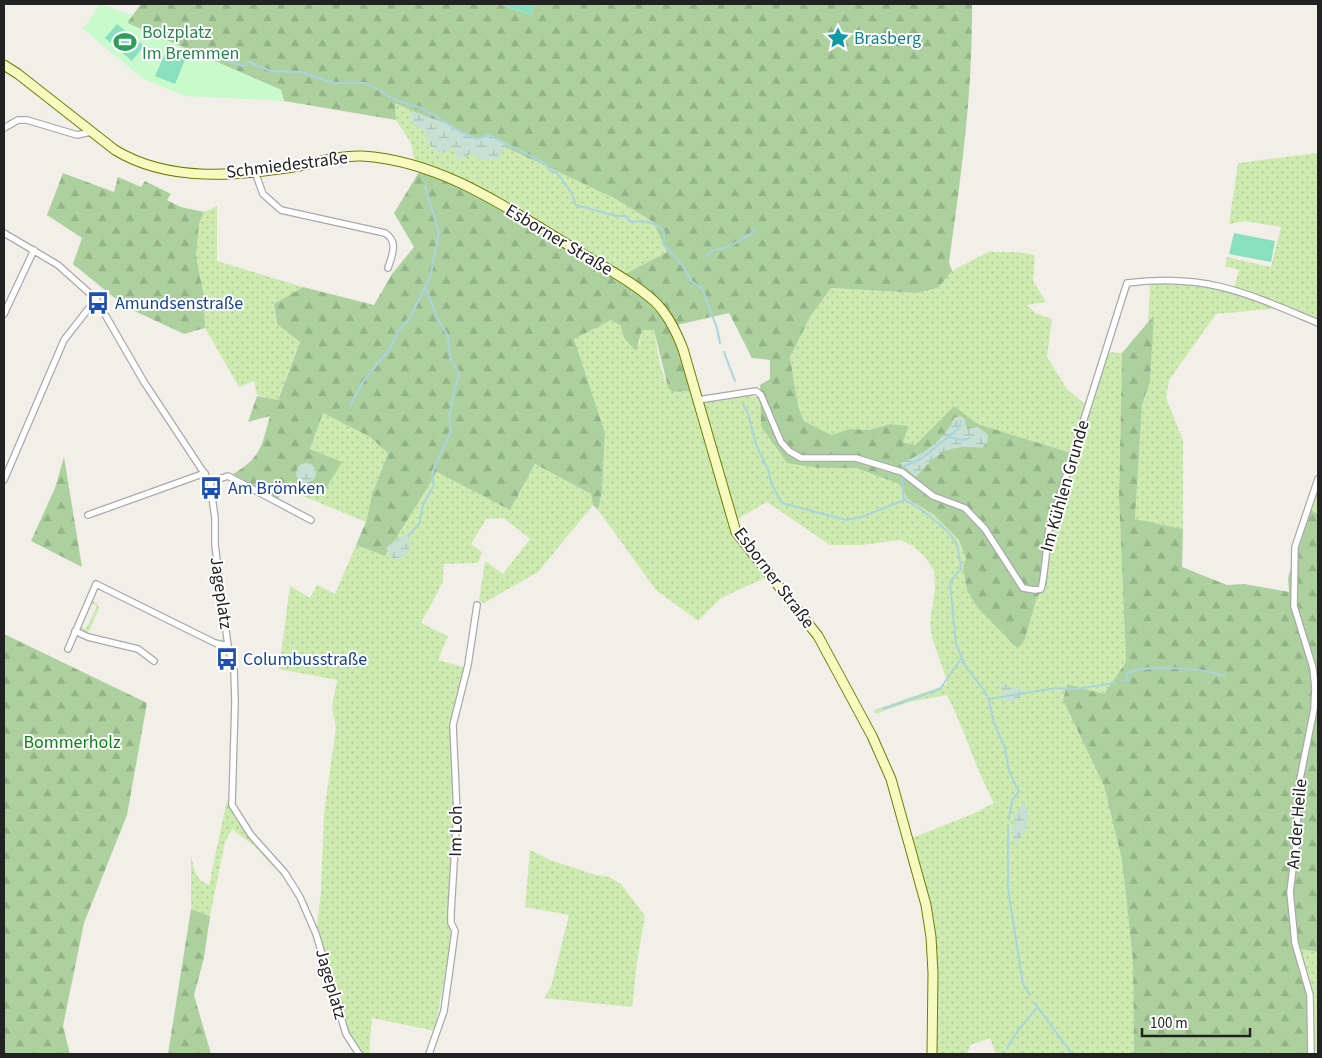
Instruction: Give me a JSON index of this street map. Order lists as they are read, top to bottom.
{
  "streets": {
    "main road": ["Schmiedestraße", "Esborner Straße"],
    "street": [
      "Im Kühlen Grunde",
      "Jageplatz",
      "An der Heile",
      "Im Loh"
    ]
  },
  "crossings": [
    ["Schmiedestraße", "Esborner Straße"],
    ["Esborner Straße", "Im Kühlen Grunde"]
  ],
  "parks": ["Bommerholz"],
  "places": {
    "place": ["Brasberg"],
    "sports": ["Bolzplatz Im Bremmen"],
    "bus stop": ["Amundsenstraße", "Am Brömken", "Columbusstraße"]
  },
  "scale_bar": "100 m"
}
